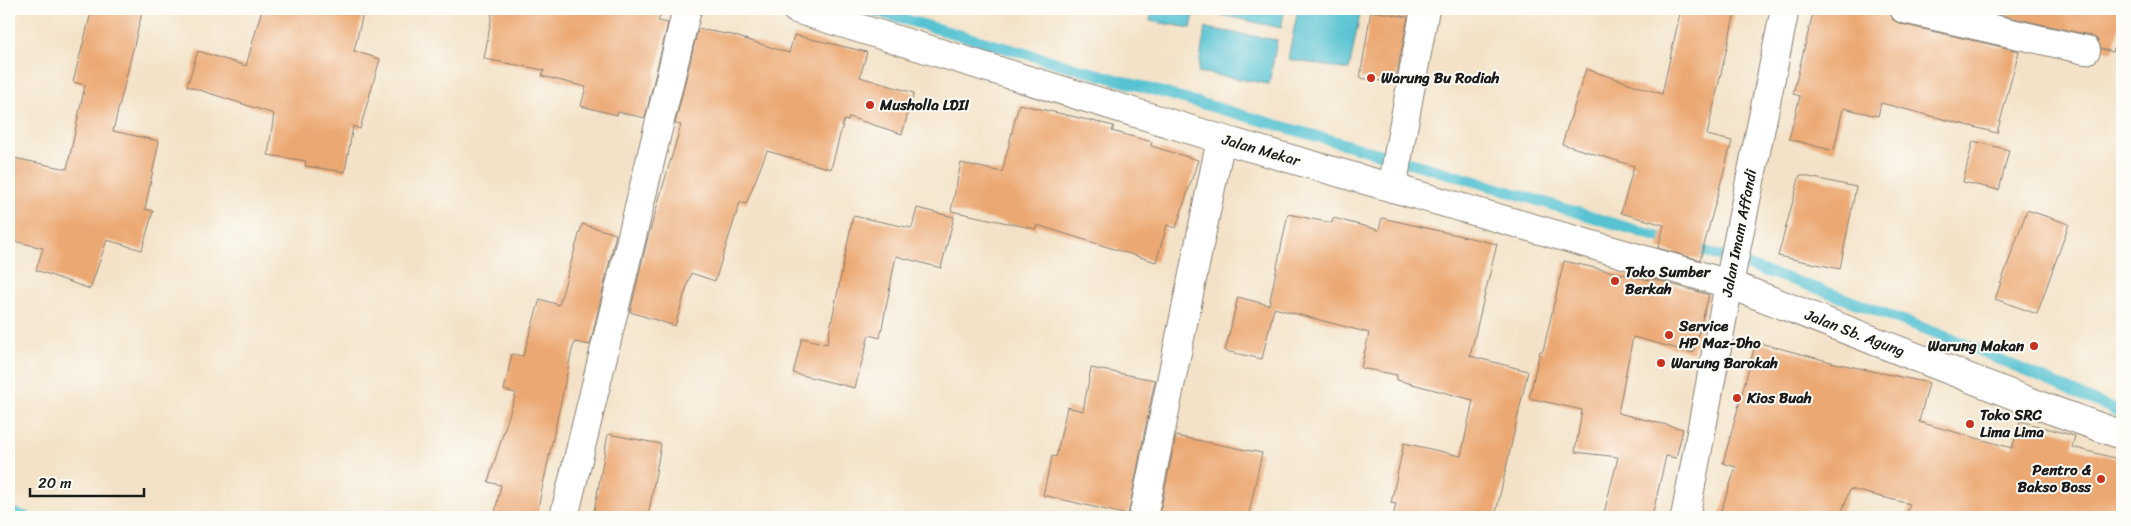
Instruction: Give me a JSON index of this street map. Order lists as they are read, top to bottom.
{
  "streets": {
    "street": ["Jalan Mekar", "Jalan Imam Affandi", "Jalan Sb. Agung"]
  },
  "crossings": [
    ["Jalan Mekar", "Jalan Imam Affandi"],
    ["Jalan Mekar", "Jalan Sb. Agung"],
    ["Jalan Imam Affandi", "Jalan Sb. Agung"]
  ],
  "places": [
    "Warung Bu Rodiah",
    "Musholla LDII",
    "Toko Sumber Berkah",
    "Service HP Maz-Dho",
    "Warung Makan",
    "Warung Barokah",
    "Kios Buah",
    "Toko SRC Lima Lima",
    "Pentro & Bakso Boss"
  ],
  "scale_bar": "20 m"
}
